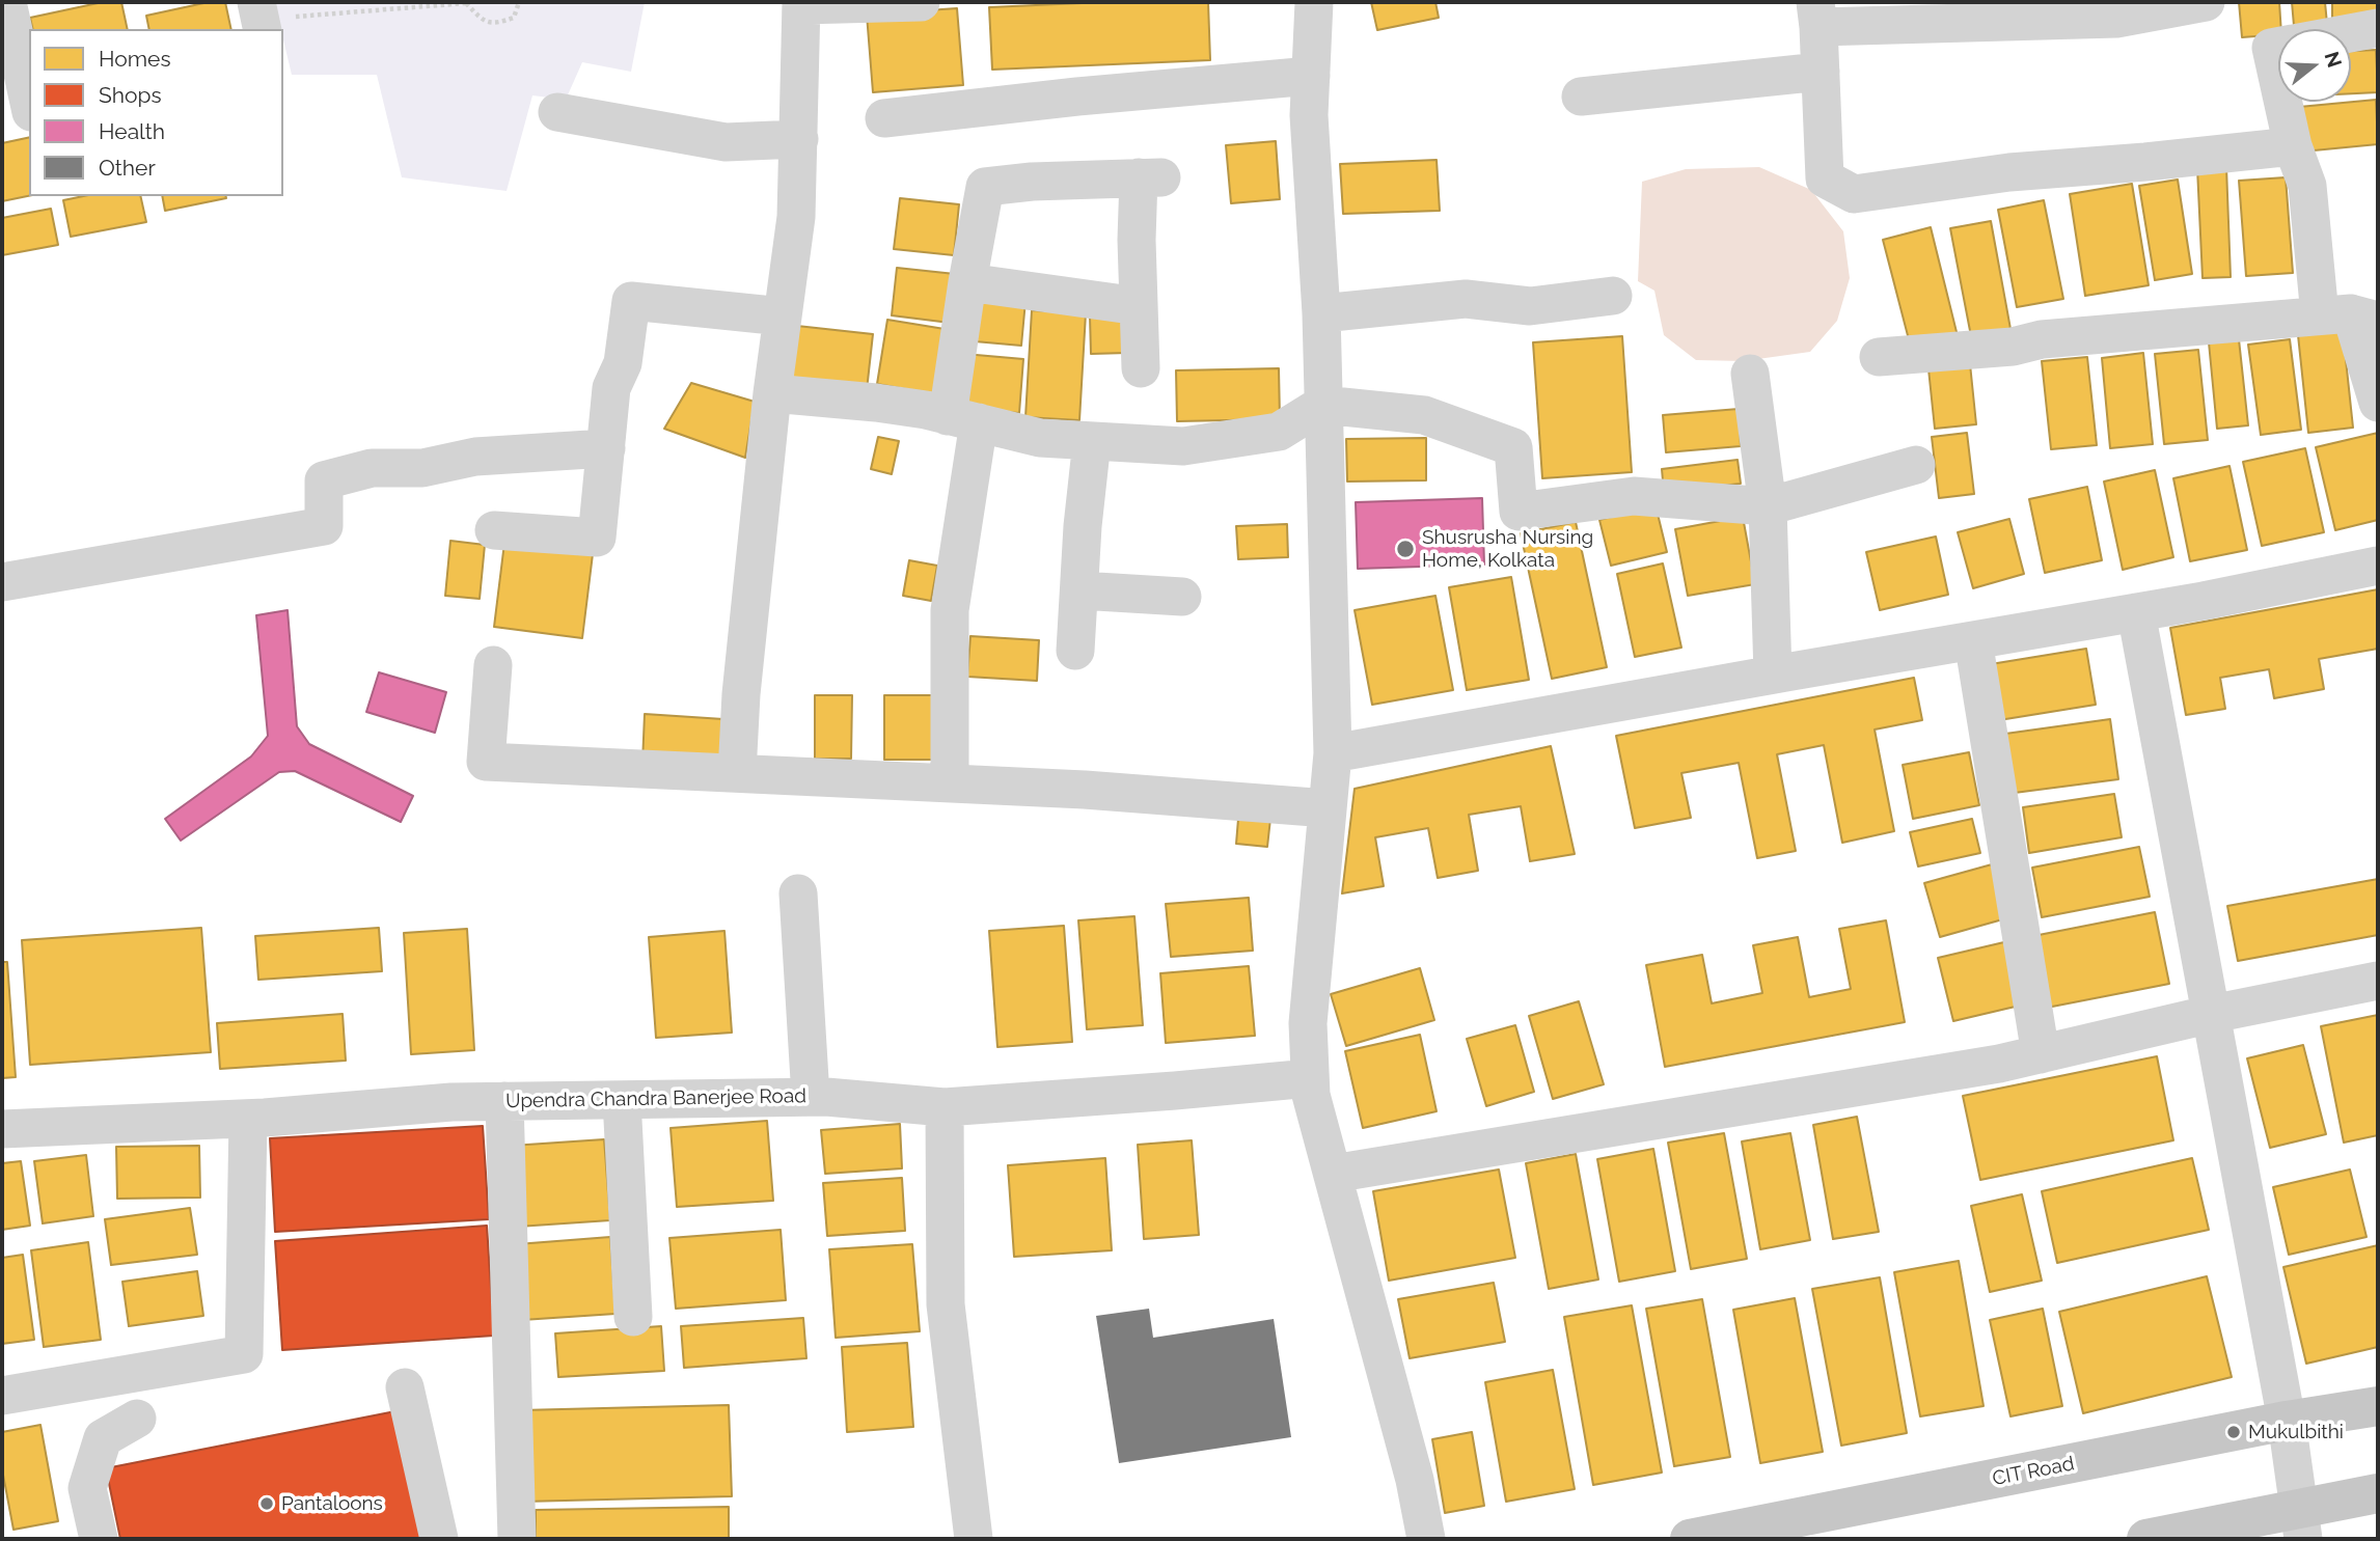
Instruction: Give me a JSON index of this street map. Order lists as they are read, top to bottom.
{
  "streets": {
    "main road": ["CIT Road"],
    "street": ["Upendra Chandra Banerjee Road"]
  },
  "places": ["Shusrusha Nursing Home, Kolkata", "Mukulbithi", "Pantaloons"],
  "legend": [
    "Homes",
    "Shops",
    "Health",
    "Other"
  ],
  "north": "right"
}
